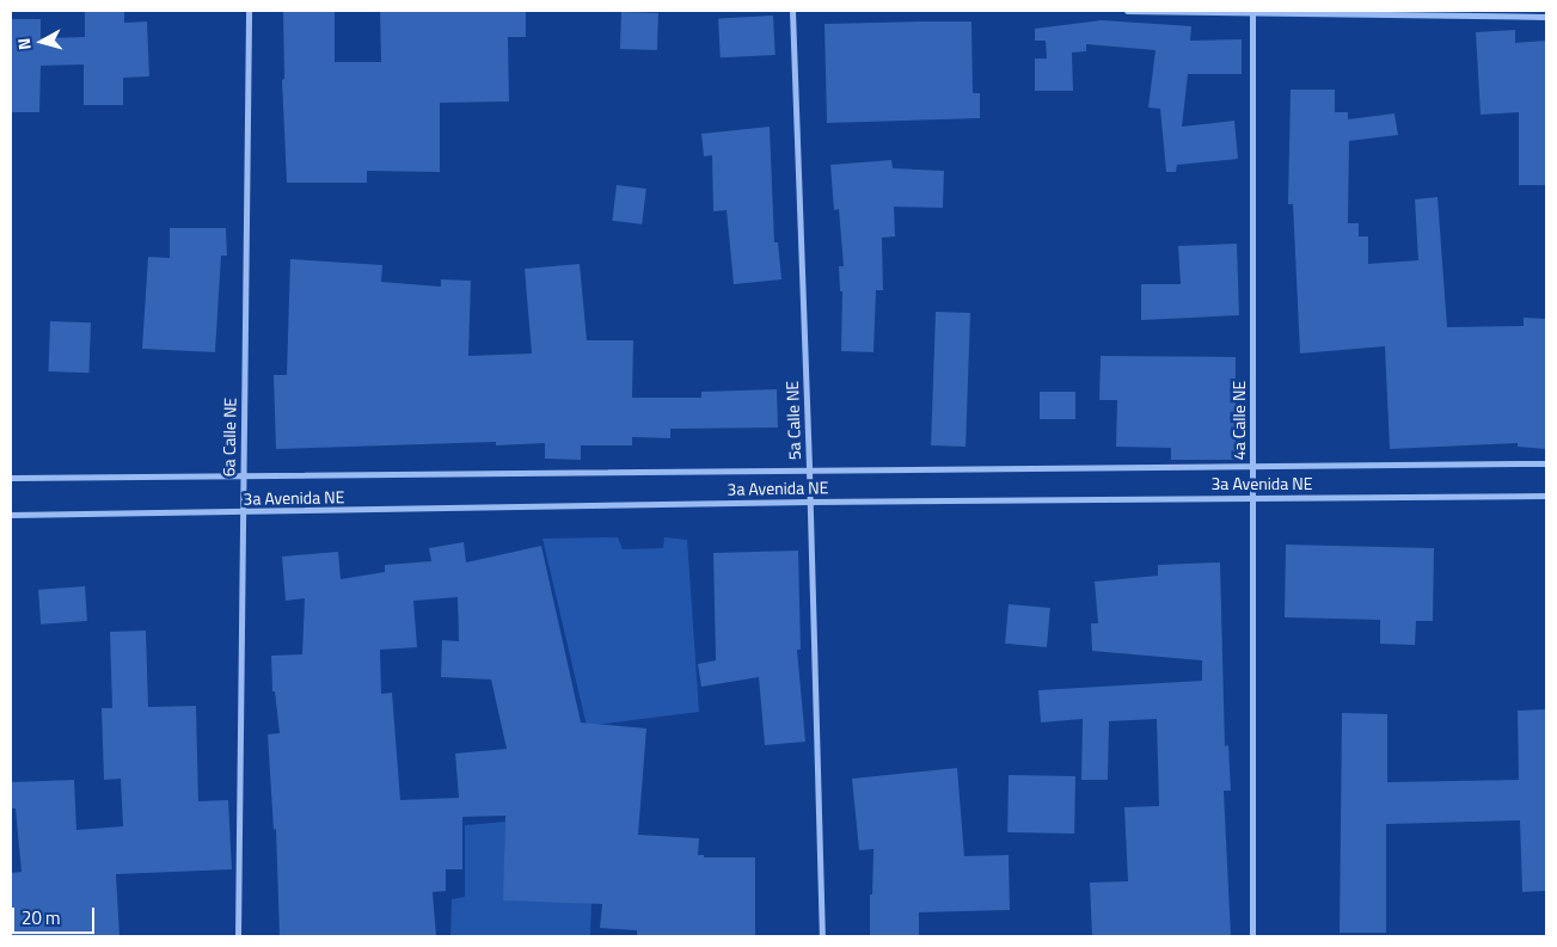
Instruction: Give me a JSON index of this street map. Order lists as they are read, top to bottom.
{
  "streets": {
    "street": [
      "5a Calle NE",
      "4a Calle NE",
      "6a Calle NE",
      "3a Avenida NE"
    ]
  },
  "crossings": [
    ["5a Calle NE", "3a Avenida NE"],
    ["4a Calle NE", "3a Avenida NE"],
    ["6a Calle NE", "3a Avenida NE"]
  ],
  "scale_bar": "20 m",
  "north": "left"
}
